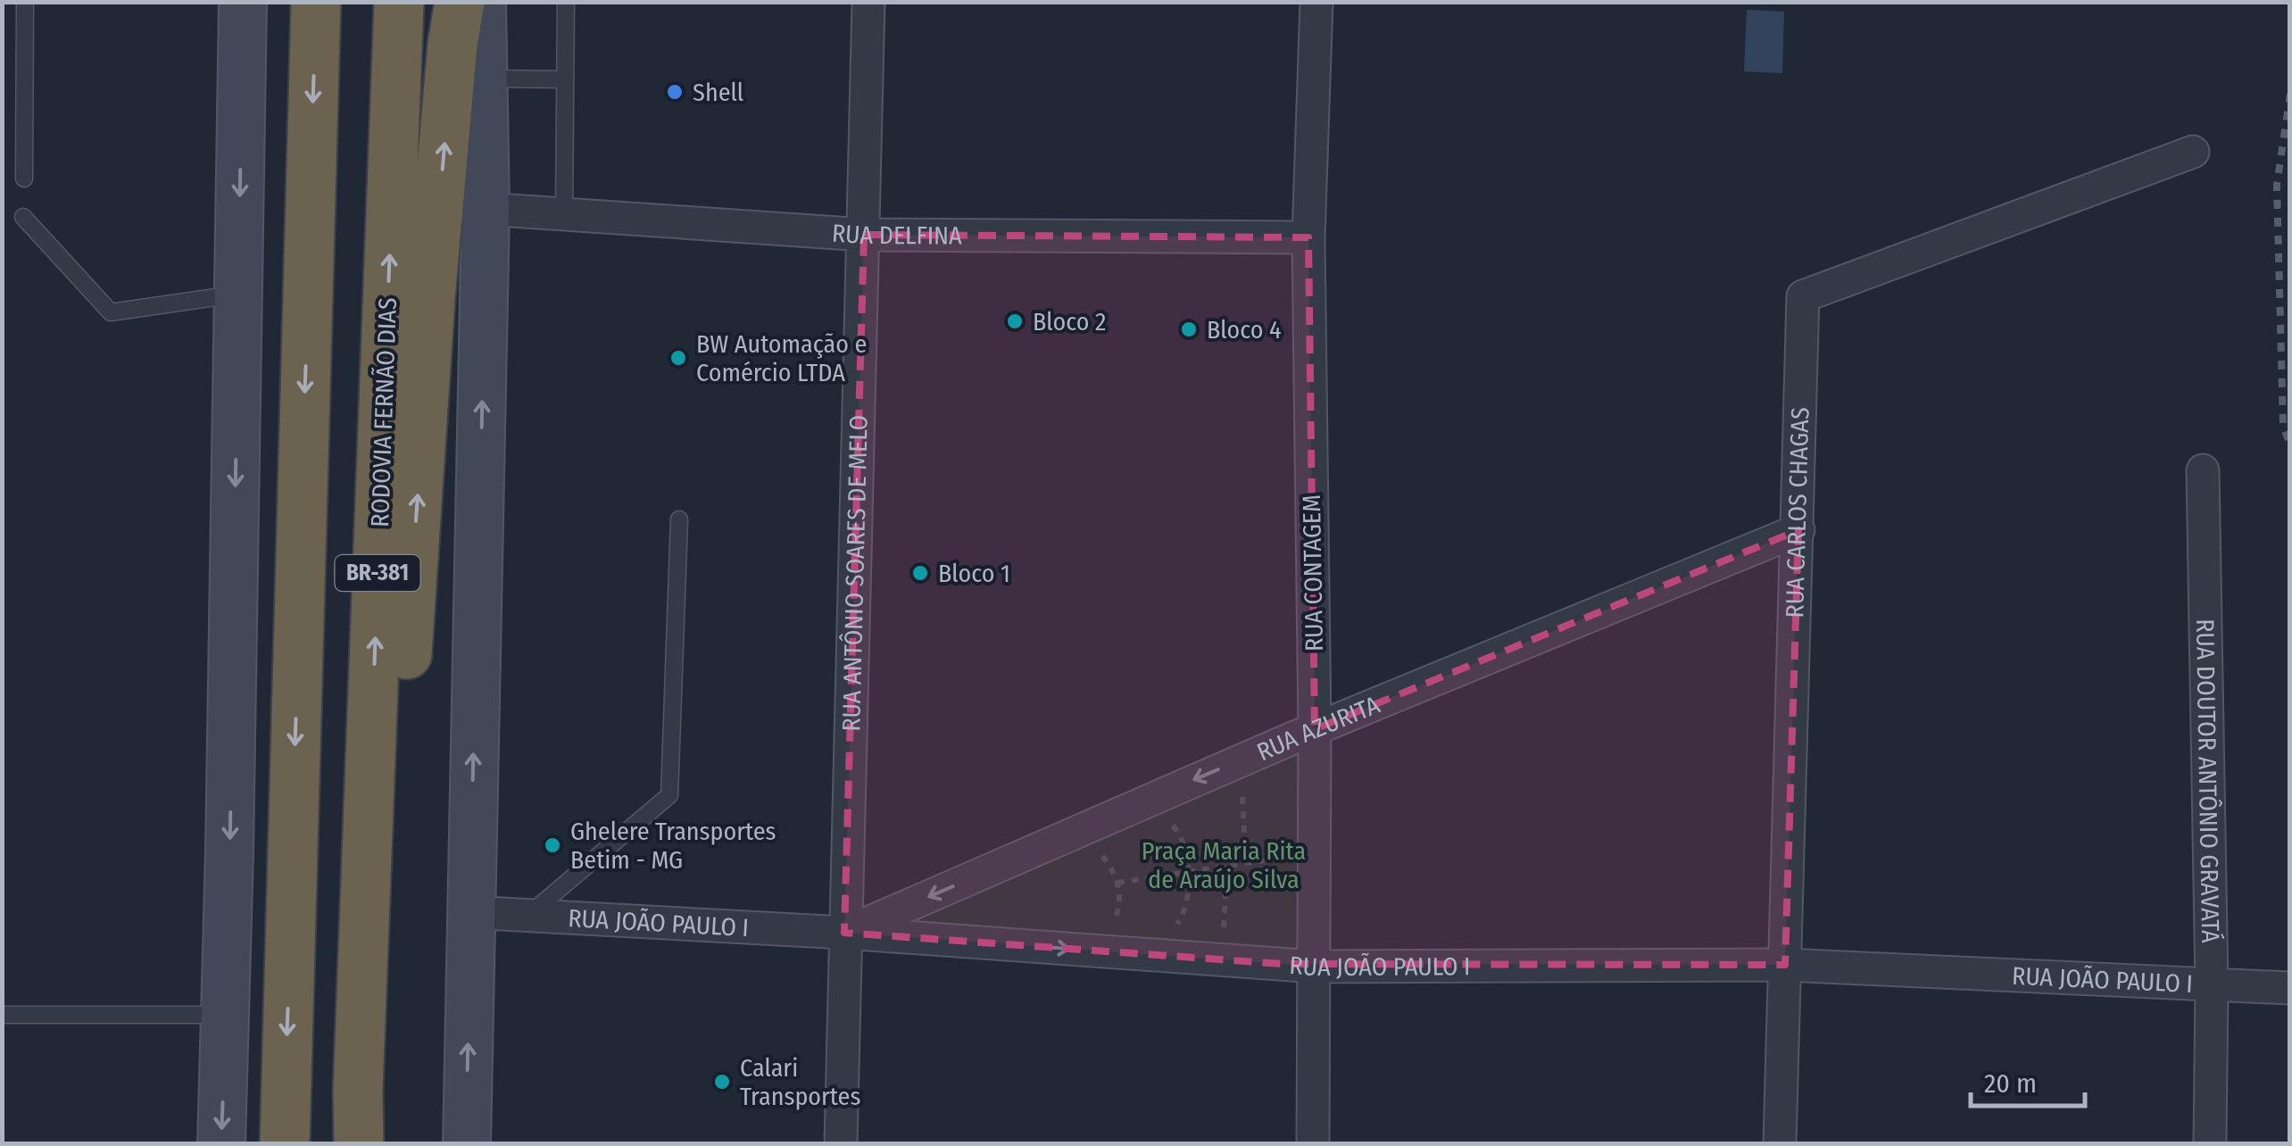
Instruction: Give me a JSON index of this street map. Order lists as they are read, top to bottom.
{
  "streets": {
    "highway": ["RODOVIA FERNÃO DIAS", "BR-381"],
    "street": [
      "RUA DELFINA",
      "RUA CARLOS CHAGAS",
      "RUA ANTÔNIO SOARES DE MELO",
      "RUA CONTAGEM",
      "RUA AZURITA",
      "RUA DOUTOR ANTÔNIO GRAVATÁ",
      "RUA JOÃO PAULO I"
    ]
  },
  "crossings": [
    ["RUA DELFINA", "RUA ANTÔNIO SOARES DE MELO"],
    ["RUA DELFINA", "RUA CONTAGEM"],
    ["RUA CARLOS CHAGAS", "RUA AZURITA"],
    ["RUA CARLOS CHAGAS", "RUA JOÃO PAULO I"],
    ["RUA ANTÔNIO SOARES DE MELO", "RUA AZURITA"],
    ["RUA ANTÔNIO SOARES DE MELO", "RUA JOÃO PAULO I"],
    ["RUA CONTAGEM", "RUA AZURITA"],
    ["RUA CONTAGEM", "RUA JOÃO PAULO I"],
    ["RUA AZURITA", "RUA JOÃO PAULO I"],
    ["RUA DOUTOR ANTÔNIO GRAVATÁ", "RUA JOÃO PAULO I"]
  ],
  "one_way": ["RUA AZURITA"],
  "parks": ["Praça Maria Rita de Araújo Silva"],
  "places": [
    "Shell",
    "Bloco 2",
    "Bloco 4",
    "BW Automação e Comércio LTDA",
    "Bloco 1",
    "Ghelere Transportes Betim - MG",
    "Calari Transportes"
  ],
  "scale_bar": "20 m"
}
